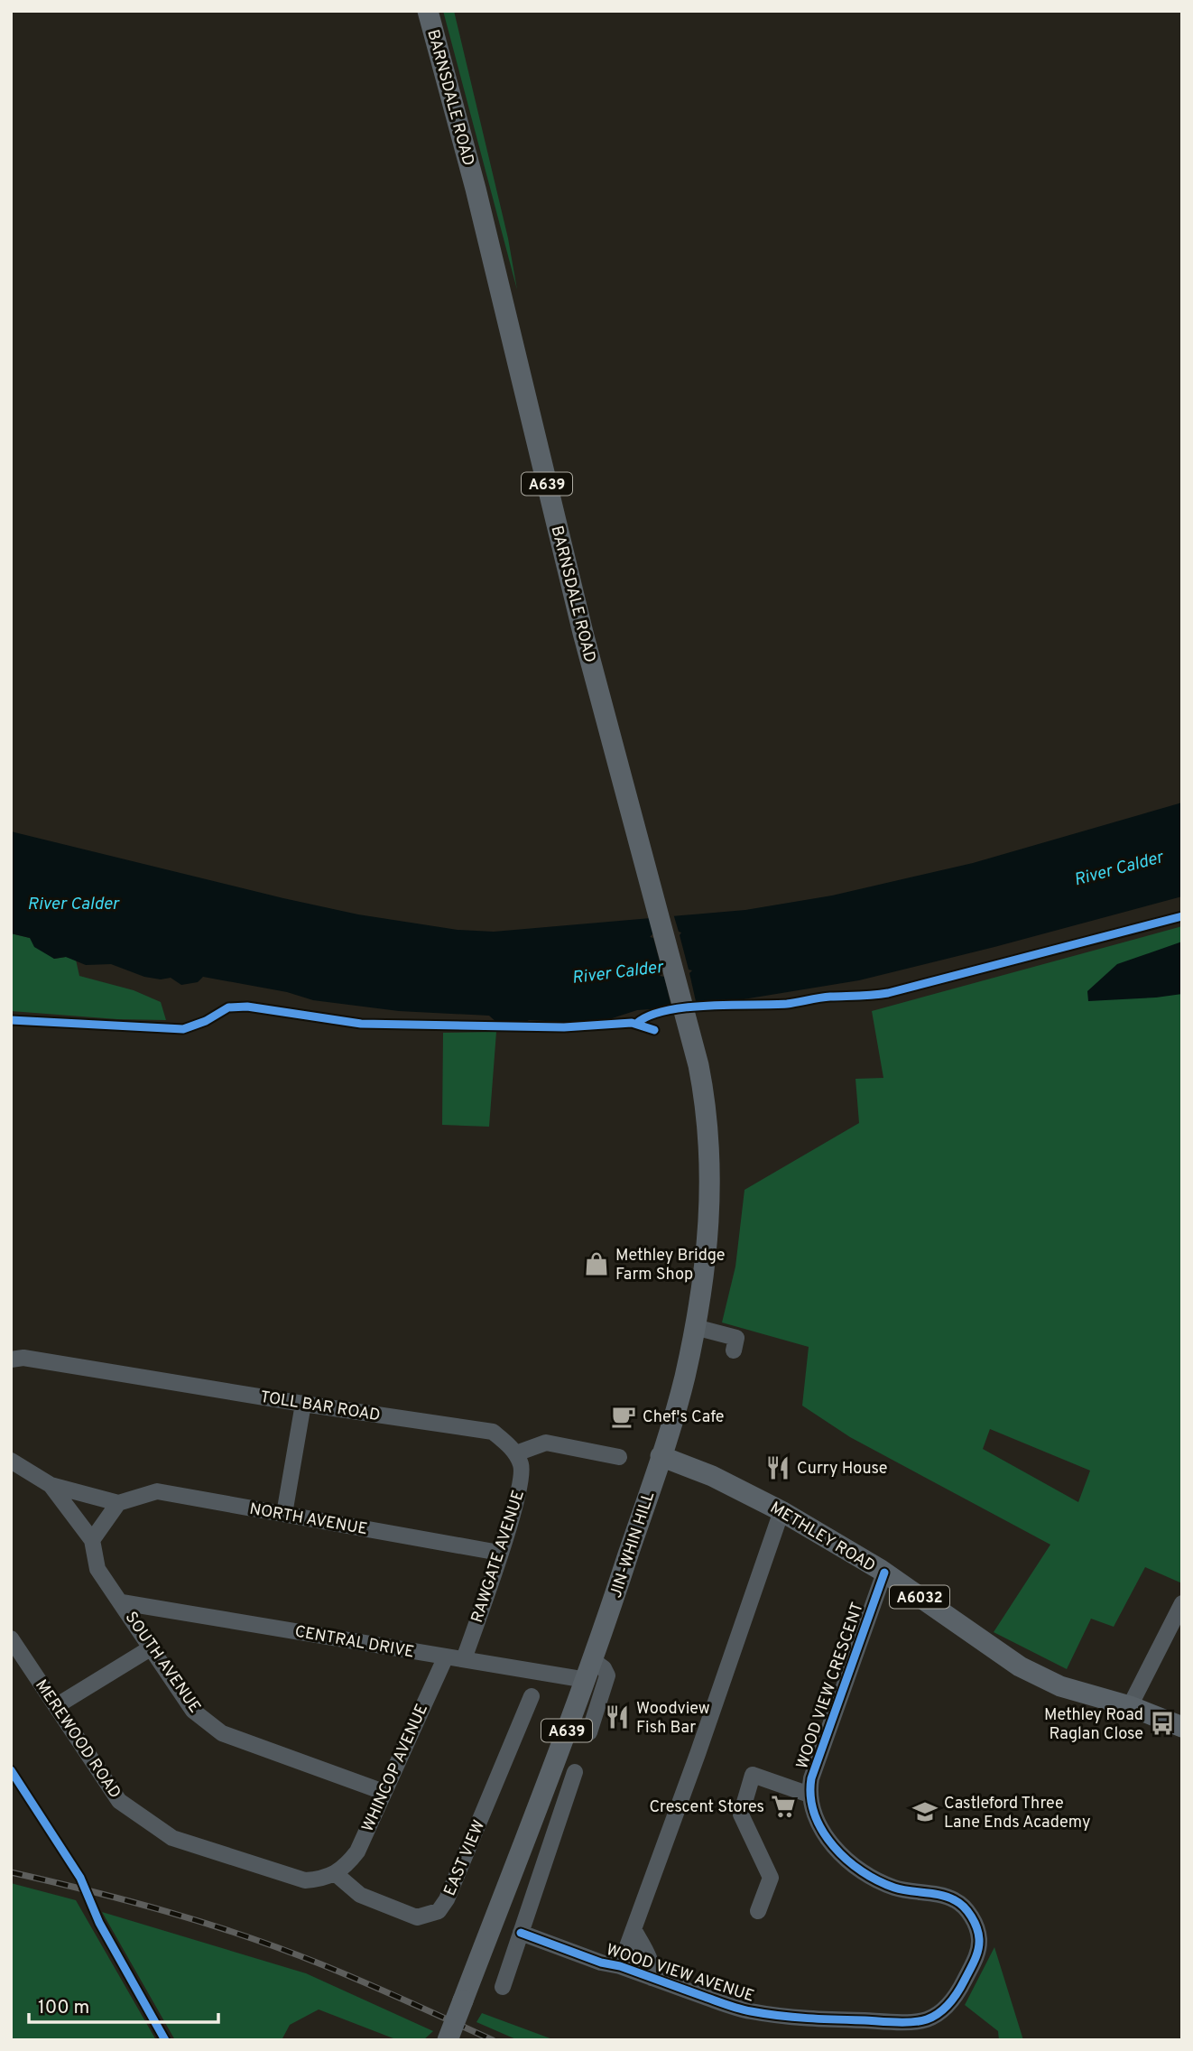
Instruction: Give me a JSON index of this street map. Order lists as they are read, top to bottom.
{
  "streets": {
    "main road": [
      "BARNSDALE ROAD",
      "A639",
      "METHLEY ROAD",
      "JIN-WHIN HILL",
      "A6032"
    ],
    "street": [
      "TOLL BAR ROAD",
      "NORTH AVENUE",
      "RAWGATE AVENUE",
      "CENTRAL DRIVE",
      "SOUTH AVENUE",
      "WOOD VIEW CRESCENT",
      "MEREWOOD ROAD",
      "WHINCOP AVENUE",
      "EAST VIEW",
      "WOOD VIEW AVENUE"
    ]
  },
  "crossings": [
    ["BARNSDALE ROAD", "JIN-WHIN HILL"],
    ["TOLL BAR ROAD", "RAWGATE AVENUE"],
    ["NORTH AVENUE", "RAWGATE AVENUE"],
    ["METHLEY ROAD", "JIN-WHIN HILL"],
    ["METHLEY ROAD", "WOOD VIEW CRESCENT"],
    ["METHLEY ROAD", "WOOD VIEW AVENUE"],
    ["JIN-WHIN HILL", "CENTRAL DRIVE"],
    ["RAWGATE AVENUE", "CENTRAL DRIVE"],
    ["CENTRAL DRIVE", "SOUTH AVENUE"],
    ["CENTRAL DRIVE", "WHINCOP AVENUE"],
    ["SOUTH AVENUE", "WHINCOP AVENUE"],
    ["WOOD VIEW CRESCENT", "WOOD VIEW AVENUE"],
    ["MEREWOOD ROAD", "WHINCOP AVENUE"],
    ["MEREWOOD ROAD", "EAST VIEW"],
    ["WHINCOP AVENUE", "EAST VIEW"]
  ],
  "water": ["River Calder"],
  "places": {
    "shop": ["Methley Bridge Farm Shop"],
    "cafe": ["Chef's Cafe"],
    "restaurant": ["Curry House", "Woodview Fish Bar"],
    "bus stop": ["Methley Road Raglan Close"],
    "supermarket": ["Crescent Stores"],
    "school or university": ["Castleford Three Lane Ends Academy"]
  },
  "scale_bar": "100 m"
}
